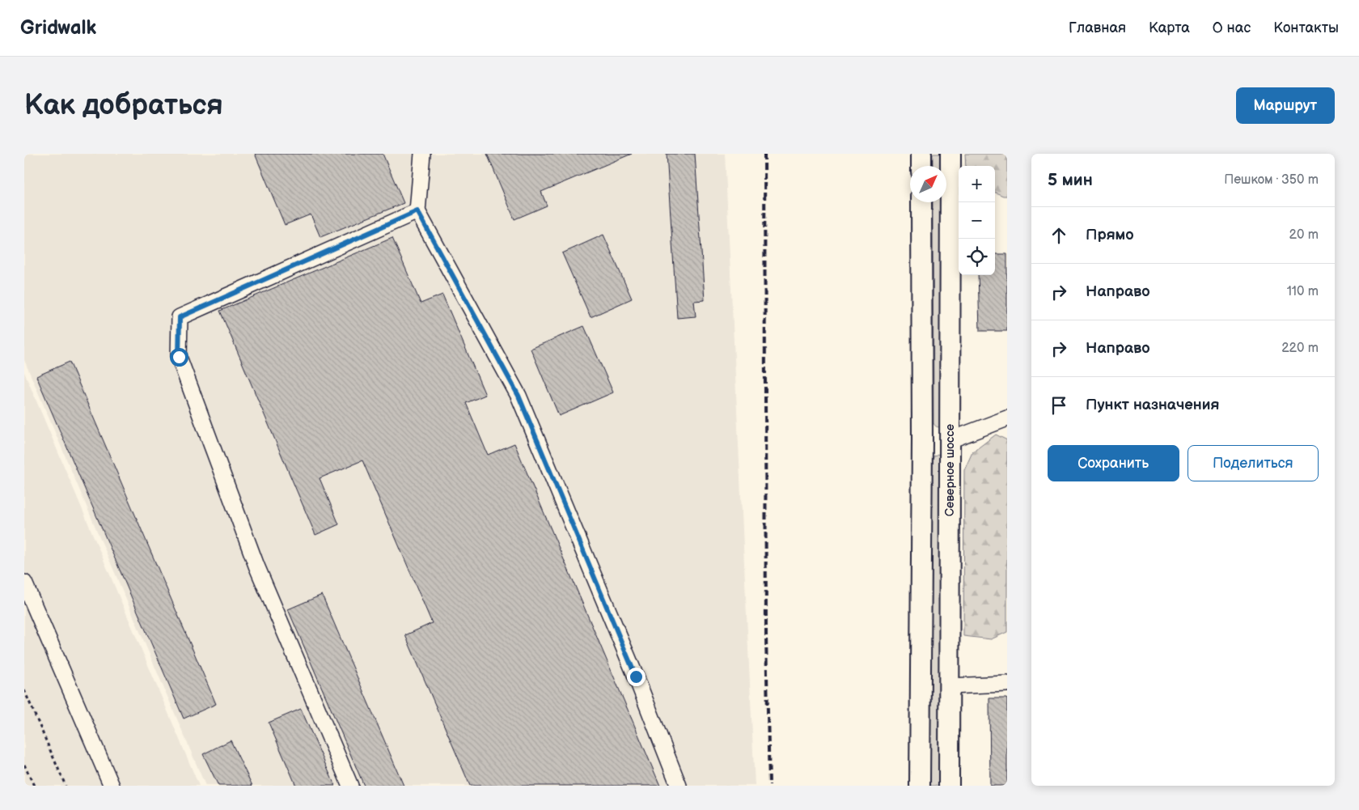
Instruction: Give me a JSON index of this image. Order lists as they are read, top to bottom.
{
  "streets": {
    "main road": ["Северное шоссе"]
  },
  "north": "top right",
  "page": {
    "header": "Gridwalk",
    "nav": [
      "Главная",
      "Карта",
      "О нас",
      "Контакты"
    ],
    "buttons": [
      "Маршрут",
      ["Сохранить", "Поделиться"]
    ],
    "title": "Как добраться",
    "heading": ["5 мин", "Пешком · 350 m"],
    "map_buttons": ["+", "−"],
    "list": [
      ["Прямо", "20 m"],
      ["Направо", "110 m"],
      ["Направо", "220 m"],
      "Пункт назначения"
    ]
  }
}
